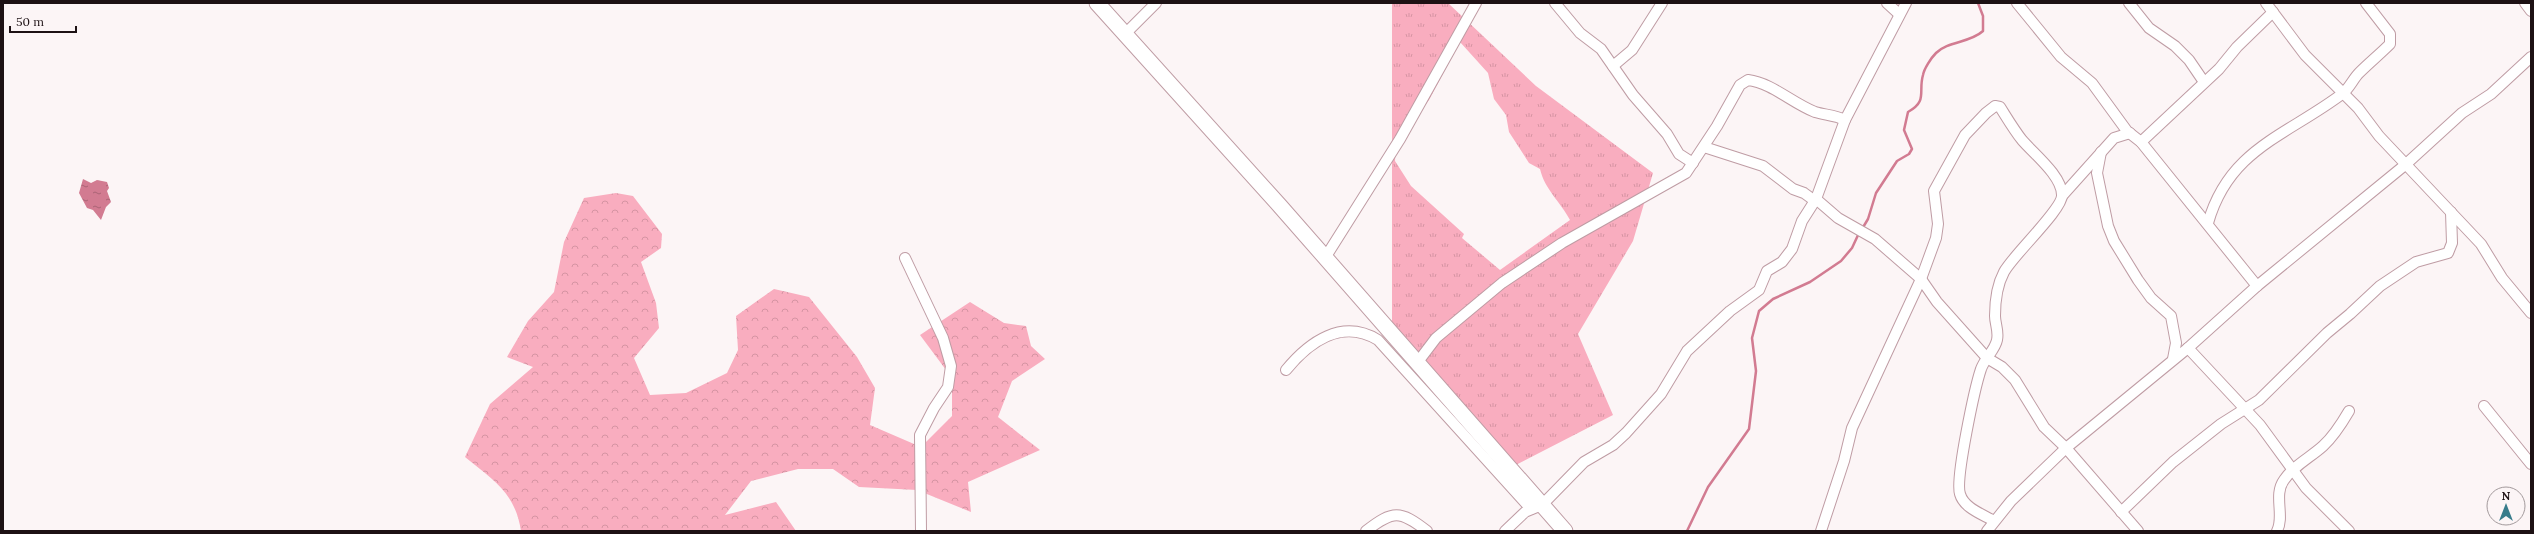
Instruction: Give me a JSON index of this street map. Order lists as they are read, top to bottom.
{
  "scale_bar": "50 m",
  "north": "top"
}
